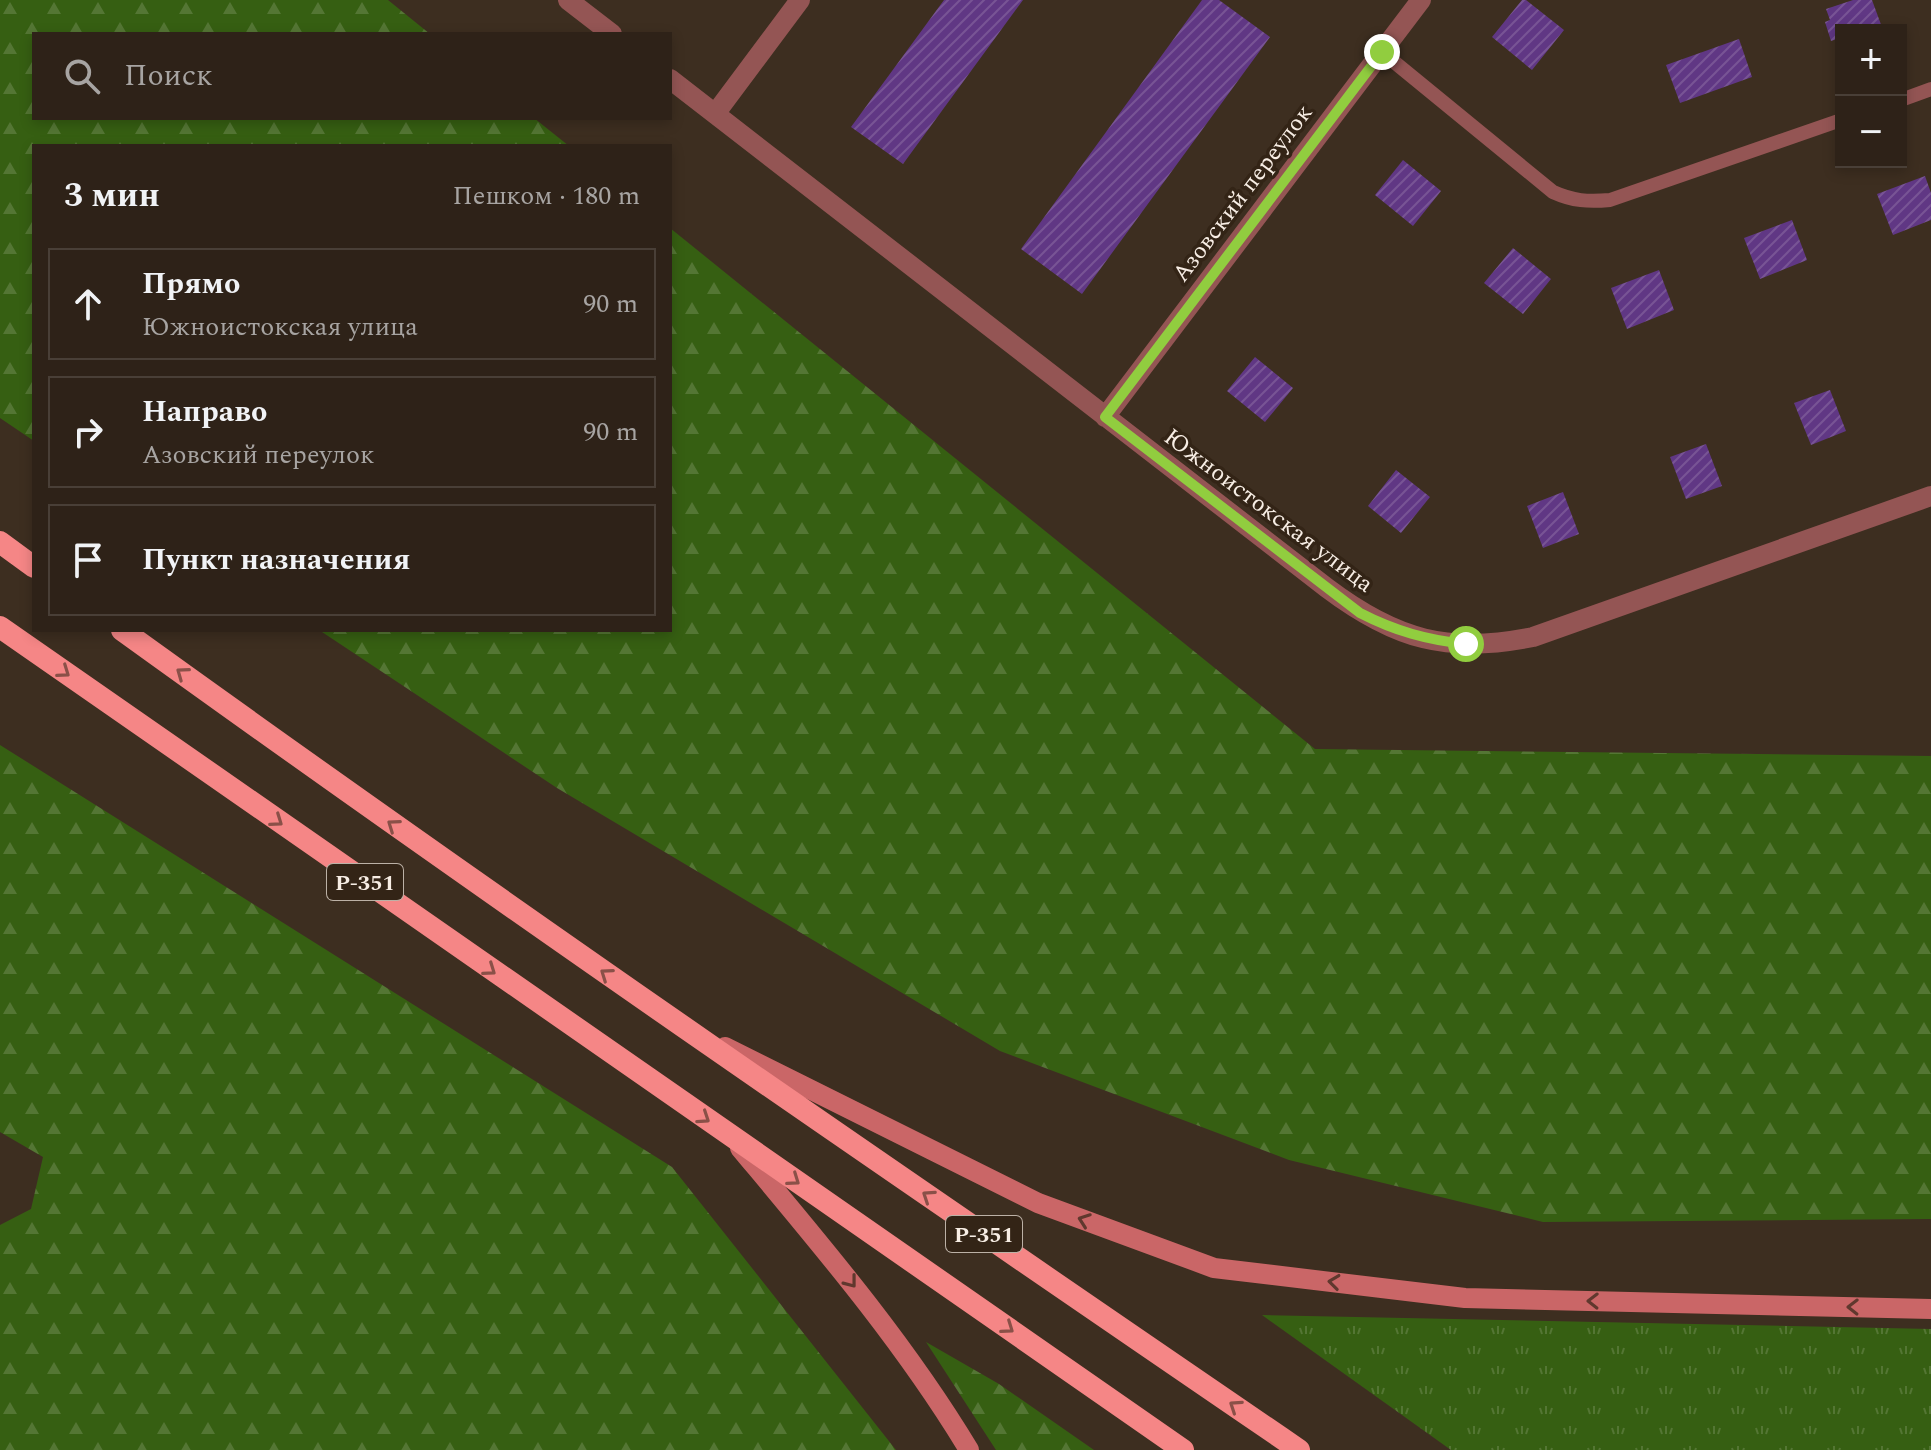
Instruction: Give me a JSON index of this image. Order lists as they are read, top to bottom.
{
  "streets": {
    "highway": ["Р-351"],
    "street": ["Азовский переулок", "Южноистокская улица"]
  },
  "crossings": [
    ["Азовский переулок", "Южноистокская улица"]
  ],
  "page": {
    "map_buttons": ["+", "−"],
    "search": "Поиск",
    "heading": ["3 мин", "Пешком · 180 m"],
    "list": [
      ["Прямо", "Южноистокская улица", "90 m"],
      ["Направо", "Азовский переулок", "90 m"],
      "Пункт назначения"
    ]
  }
}
